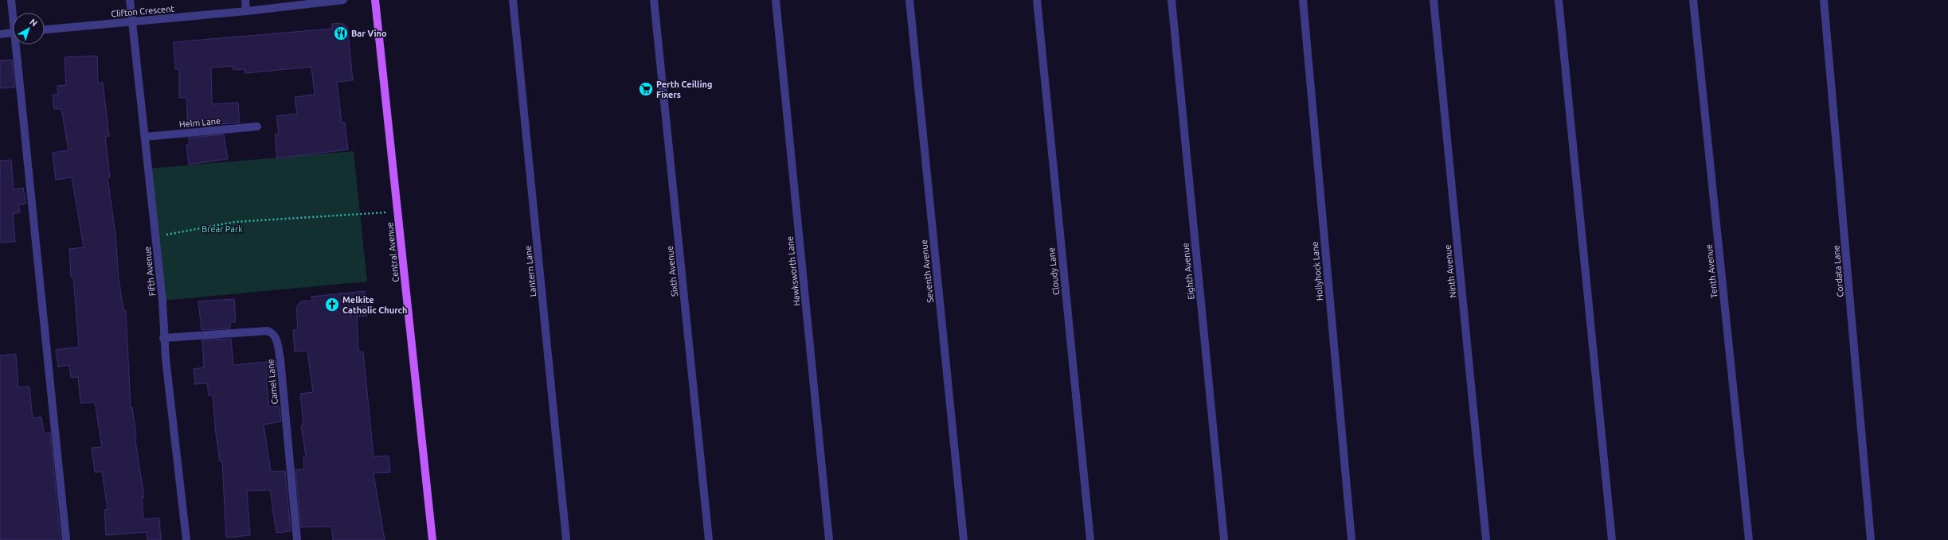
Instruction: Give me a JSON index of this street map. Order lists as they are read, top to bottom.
{
  "streets": {
    "main road": ["Central Avenue"],
    "street": [
      "Clifton Crescent",
      "Helm Lane",
      "Fifth Avenue",
      "Lantern Lane",
      "Sixth Avenue",
      "Hawksworth Lane",
      "Seventh Avenue",
      "Cloudy Lane",
      "Eighth Avenue",
      "Hollyhock Lane",
      "Ninth Avenue",
      "Tenth Avenue",
      "Cordata Lane",
      "Camel Lane"
    ]
  },
  "crossings": [
    ["Clifton Crescent", "Fifth Avenue"],
    ["Helm Lane", "Fifth Avenue"],
    ["Fifth Avenue", "Camel Lane"]
  ],
  "parks": ["Brear Park"],
  "places": {
    "restaurant": ["Bar Vino"],
    "supermarket": ["Perth Ceilling Fixers"],
    "church": ["Melkite Catholic Church"]
  },
  "north": "top right"
}
